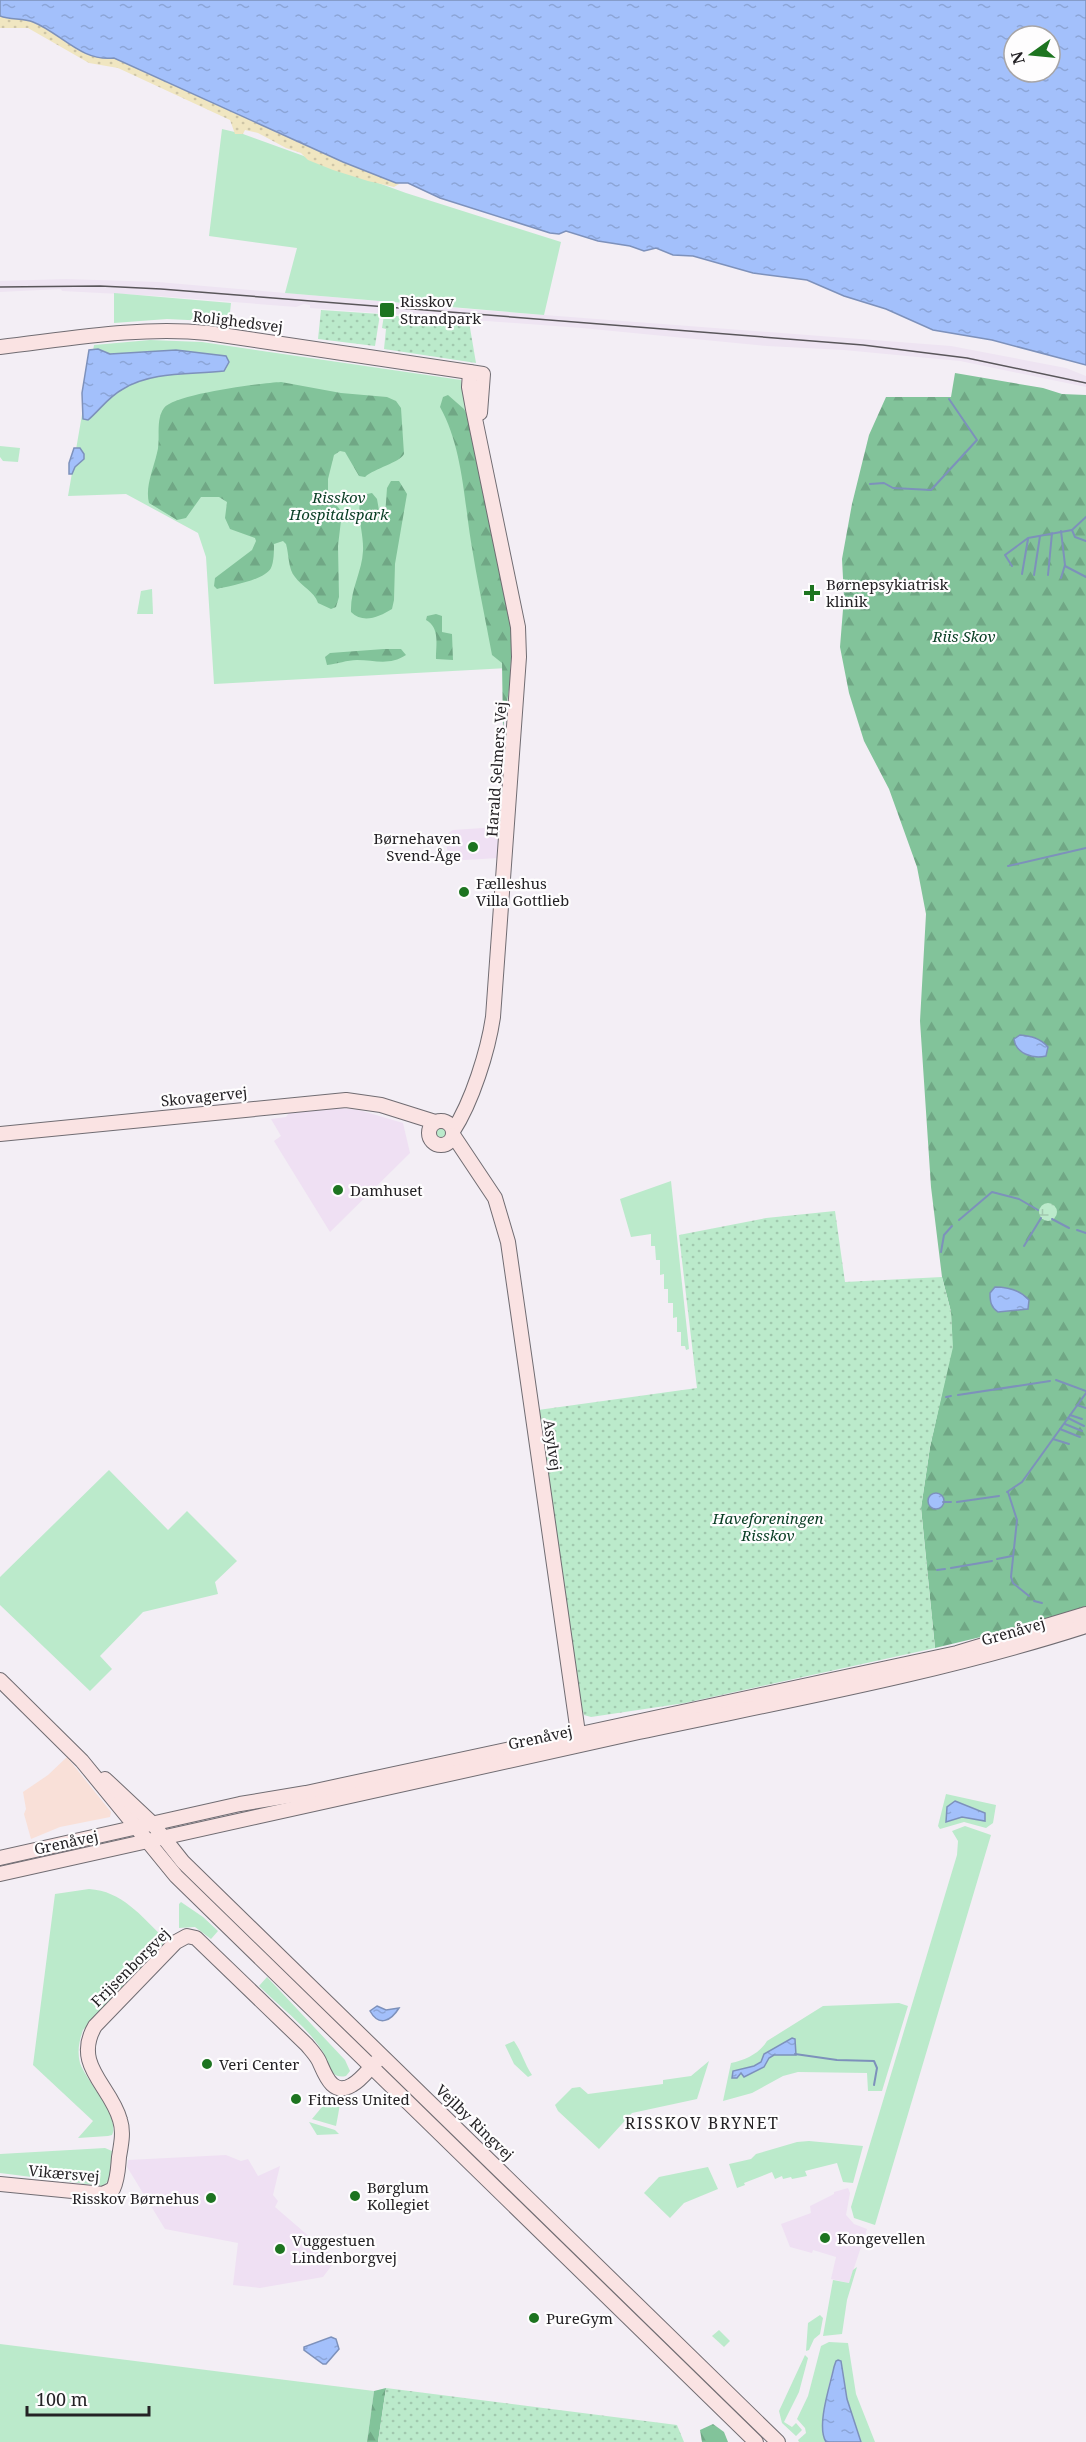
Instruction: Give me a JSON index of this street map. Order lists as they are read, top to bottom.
{
  "streets": {
    "street": [
      "Rolighedsvej",
      "Harald Selmers Vej",
      "Skovagervej",
      "Asylvej",
      "Grenåvej",
      "Frijsenborgvej",
      "Vejlby Ringvej",
      "Vikærsvej"
    ]
  },
  "crossings": [
    ["Rolighedsvej", "Harald Selmers Vej"],
    ["Harald Selmers Vej", "Skovagervej"],
    ["Harald Selmers Vej", "Asylvej"],
    ["Skovagervej", "Asylvej"],
    ["Asylvej", "Grenåvej"],
    ["Grenåvej", "Vejlby Ringvej"],
    ["Frijsenborgvej", "Vejlby Ringvej"],
    ["Frijsenborgvej", "Vikærsvej"]
  ],
  "districts": ["RISSKOV BRYNET"],
  "parks": ["Risskov Hospitalspark", "Riis Skov", "Haveforeningen Risskov"],
  "places": {
    "transit": ["Risskov Strandpark"],
    "health": ["Børnepsykiatrisk klinik"],
    "other": [
      "Børnehaven Svend-Åge",
      "Fælleshus Villa Gottlieb",
      "Damhuset",
      "Veri Center",
      "Fitness United",
      "Børglum Kollegiet",
      "Risskov Børnehus",
      "Kongevellen",
      "Vuggestuen Lindenborgvej",
      "PureGym"
    ]
  },
  "scale_bar": "100 m",
  "north": "left"
}
